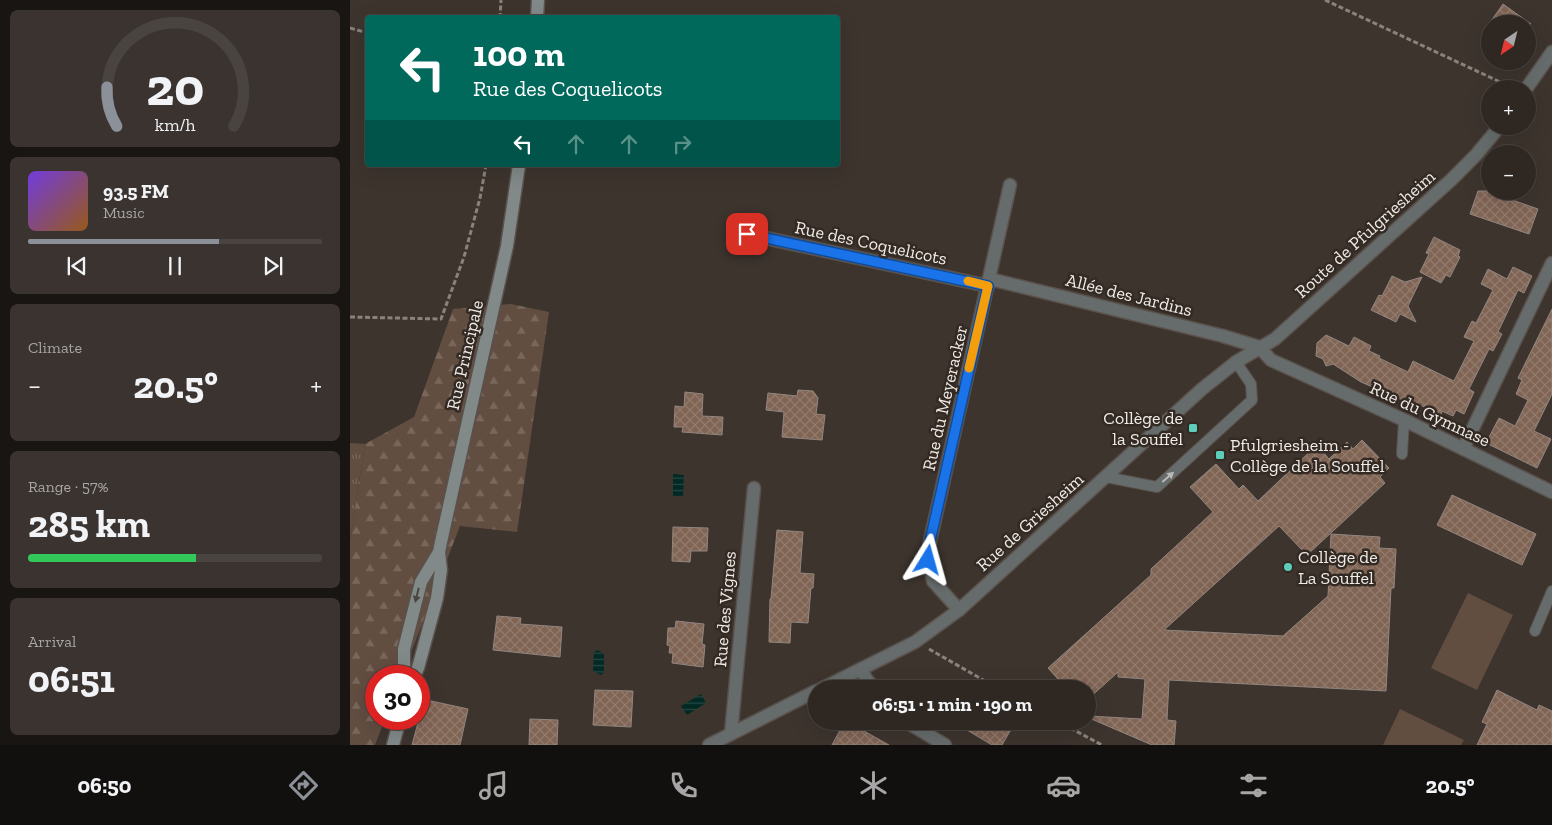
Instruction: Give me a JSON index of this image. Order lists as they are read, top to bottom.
{
  "streets": {
    "main road": ["Rue Principale"],
    "street": [
      "Route de Pfulgriesheim",
      "Rue des Coquelicots",
      "Allée des Jardins",
      "Rue du Meyeracker",
      "Rue du Gymnase",
      "Rue de Griesheim",
      "Rue des Vignes"
    ]
  },
  "crossings": [
    ["Route de Pfulgriesheim", "Allée des Jardins"],
    ["Route de Pfulgriesheim", "Rue du Gymnase"],
    ["Route de Pfulgriesheim", "Rue de Griesheim"],
    ["Rue des Coquelicots", "Allée des Jardins"],
    ["Rue des Coquelicots", "Rue du Meyeracker"],
    ["Allée des Jardins", "Rue du Meyeracker"],
    ["Allée des Jardins", "Rue du Gymnase"],
    ["Rue du Meyeracker", "Rue de Griesheim"]
  ],
  "places": {
    "transit": ["Collège de la Souffel", "Pfulgriesheim - Collège de la Souffel"],
    "other": ["Collège de La Souffel"]
  },
  "north": "bottom left",
  "page": {
    "map_buttons": ["+", "−"],
    "turn": ["100 m", "Rue des Coquelicots"],
    "song": ["93.5 FM", "Music"],
    "tile": [
      "Climate",
      ["Range · 57%", "285 km"],
      ["Arrival", "06:51"]
    ],
    "heat": ["−", "20.5°", "+"],
    "limit": "30",
    "trip": "06:51 · 1 min · 190 m",
    "tabs": ["06:50", "20.5°"],
    "gauge": ["20", "km/h"]
  }
}
